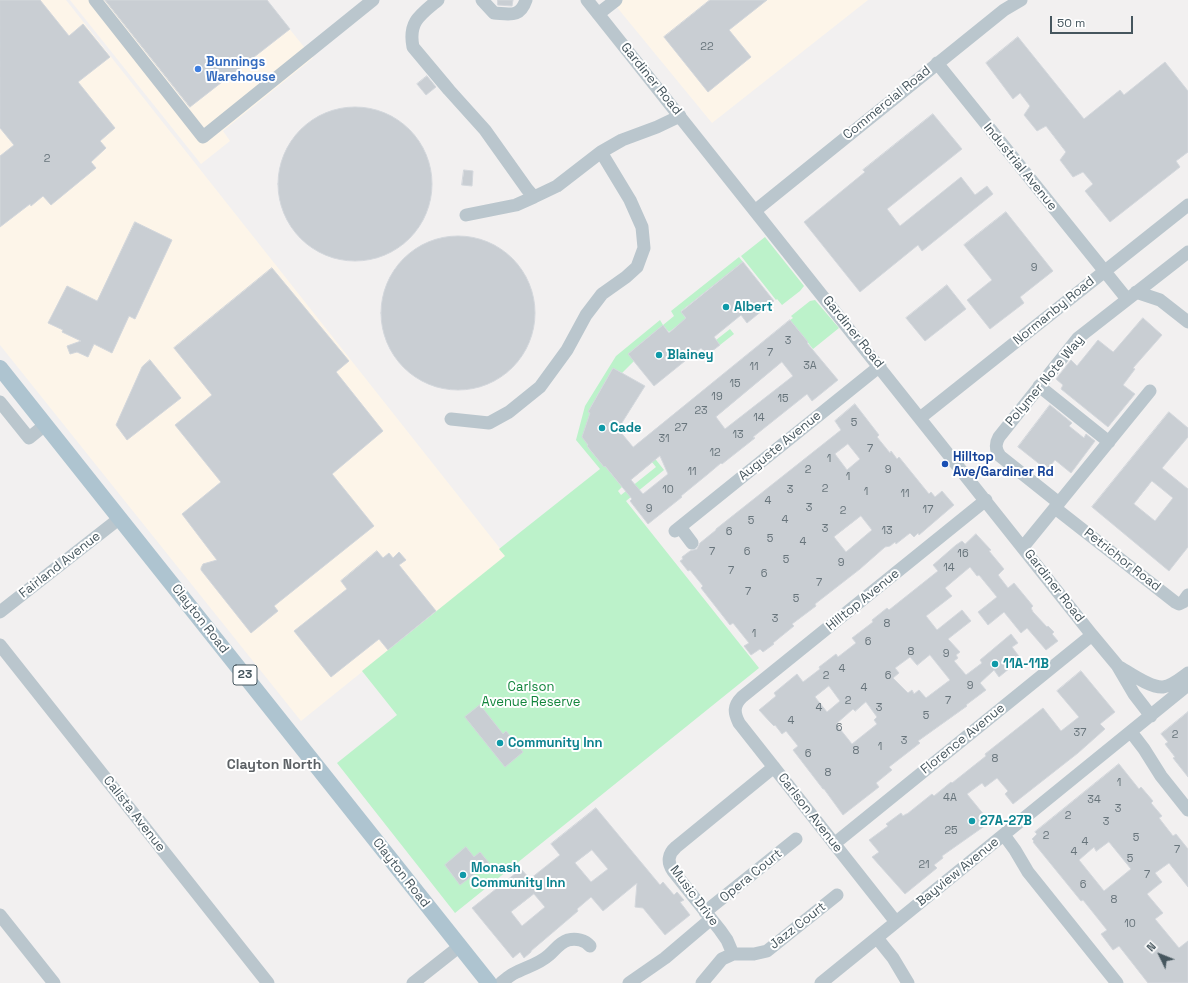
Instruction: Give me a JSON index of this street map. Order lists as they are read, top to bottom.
{
  "streets": {
    "main road": ["Clayton Road", "23"],
    "street": [
      "Gardiner Road",
      "Commercial Road",
      "Industrial Avenue",
      "Normanby Road",
      "Polymer Note Way",
      "Auguste Avenue",
      "Petrichor Road",
      "Fairland Avenue",
      "Hilltop Avenue",
      "Florence Avenue",
      "Carlson Avenue",
      "Calista Avenue",
      "Bayview Avenue",
      "Opera Court",
      "Music Drive",
      "Jazz Court"
    ]
  },
  "crossings": [
    ["Gardiner Road", "Commercial Road"],
    ["Gardiner Road", "Normanby Road"],
    ["Gardiner Road", "Auguste Avenue"],
    ["Gardiner Road", "Hilltop Avenue"],
    ["Gardiner Road", "Florence Avenue"],
    ["Gardiner Road", "Bayview Avenue"],
    ["Commercial Road", "Industrial Avenue"],
    ["Industrial Avenue", "Normanby Road"],
    ["Industrial Avenue", "Polymer Note Way"],
    ["Polymer Note Way", "Petrichor Road"],
    ["Fairland Avenue", "Clayton Road"],
    ["Hilltop Avenue", "Carlson Avenue"],
    ["Florence Avenue", "Carlson Avenue"],
    ["Carlson Avenue", "Bayview Avenue"],
    ["Carlson Avenue", "Music Drive"],
    ["Opera Court", "Music Drive"],
    ["Music Drive", "Jazz Court"]
  ],
  "districts": ["Clayton North"],
  "parks": ["Carlson Avenue Reserve"],
  "places": [
    "Bunnings Warehouse",
    "Albert",
    "Blainey",
    "Cade",
    "Hilltop Ave/Gardiner Rd",
    "11A-11B",
    "Community Inn",
    "27A-27B",
    "Monash Community Inn"
  ],
  "house_numbers": [
    "22",
    "2",
    "9",
    "3",
    "7",
    "3A",
    "11",
    "15",
    "19",
    "15",
    "23",
    "14",
    "5",
    "27",
    "13",
    "31",
    "7",
    "12",
    "1",
    "2",
    "9",
    "11",
    "1",
    "2",
    "10",
    "3",
    "1",
    "11",
    "4",
    "3",
    "9",
    "17",
    "2",
    "4",
    "5",
    "3",
    "13",
    "6",
    "5",
    "4",
    "7",
    "6",
    "16",
    "5",
    "9",
    "14",
    "7",
    "6",
    "7",
    "7",
    "5",
    "3",
    "8",
    "1",
    "6",
    "8",
    "9",
    "4",
    "2",
    "6",
    "9",
    "4",
    "2",
    "7",
    "4",
    "3",
    "5",
    "4",
    "6",
    "37",
    "2",
    "3",
    "1",
    "8",
    "6",
    "8",
    "8",
    "1",
    "4A",
    "34",
    "3",
    "2",
    "3",
    "25",
    "2",
    "5",
    "4",
    "7",
    "4",
    "5",
    "21",
    "7",
    "6",
    "8",
    "10"
  ],
  "scale_bar": "50 m",
  "north": "top left"
}
